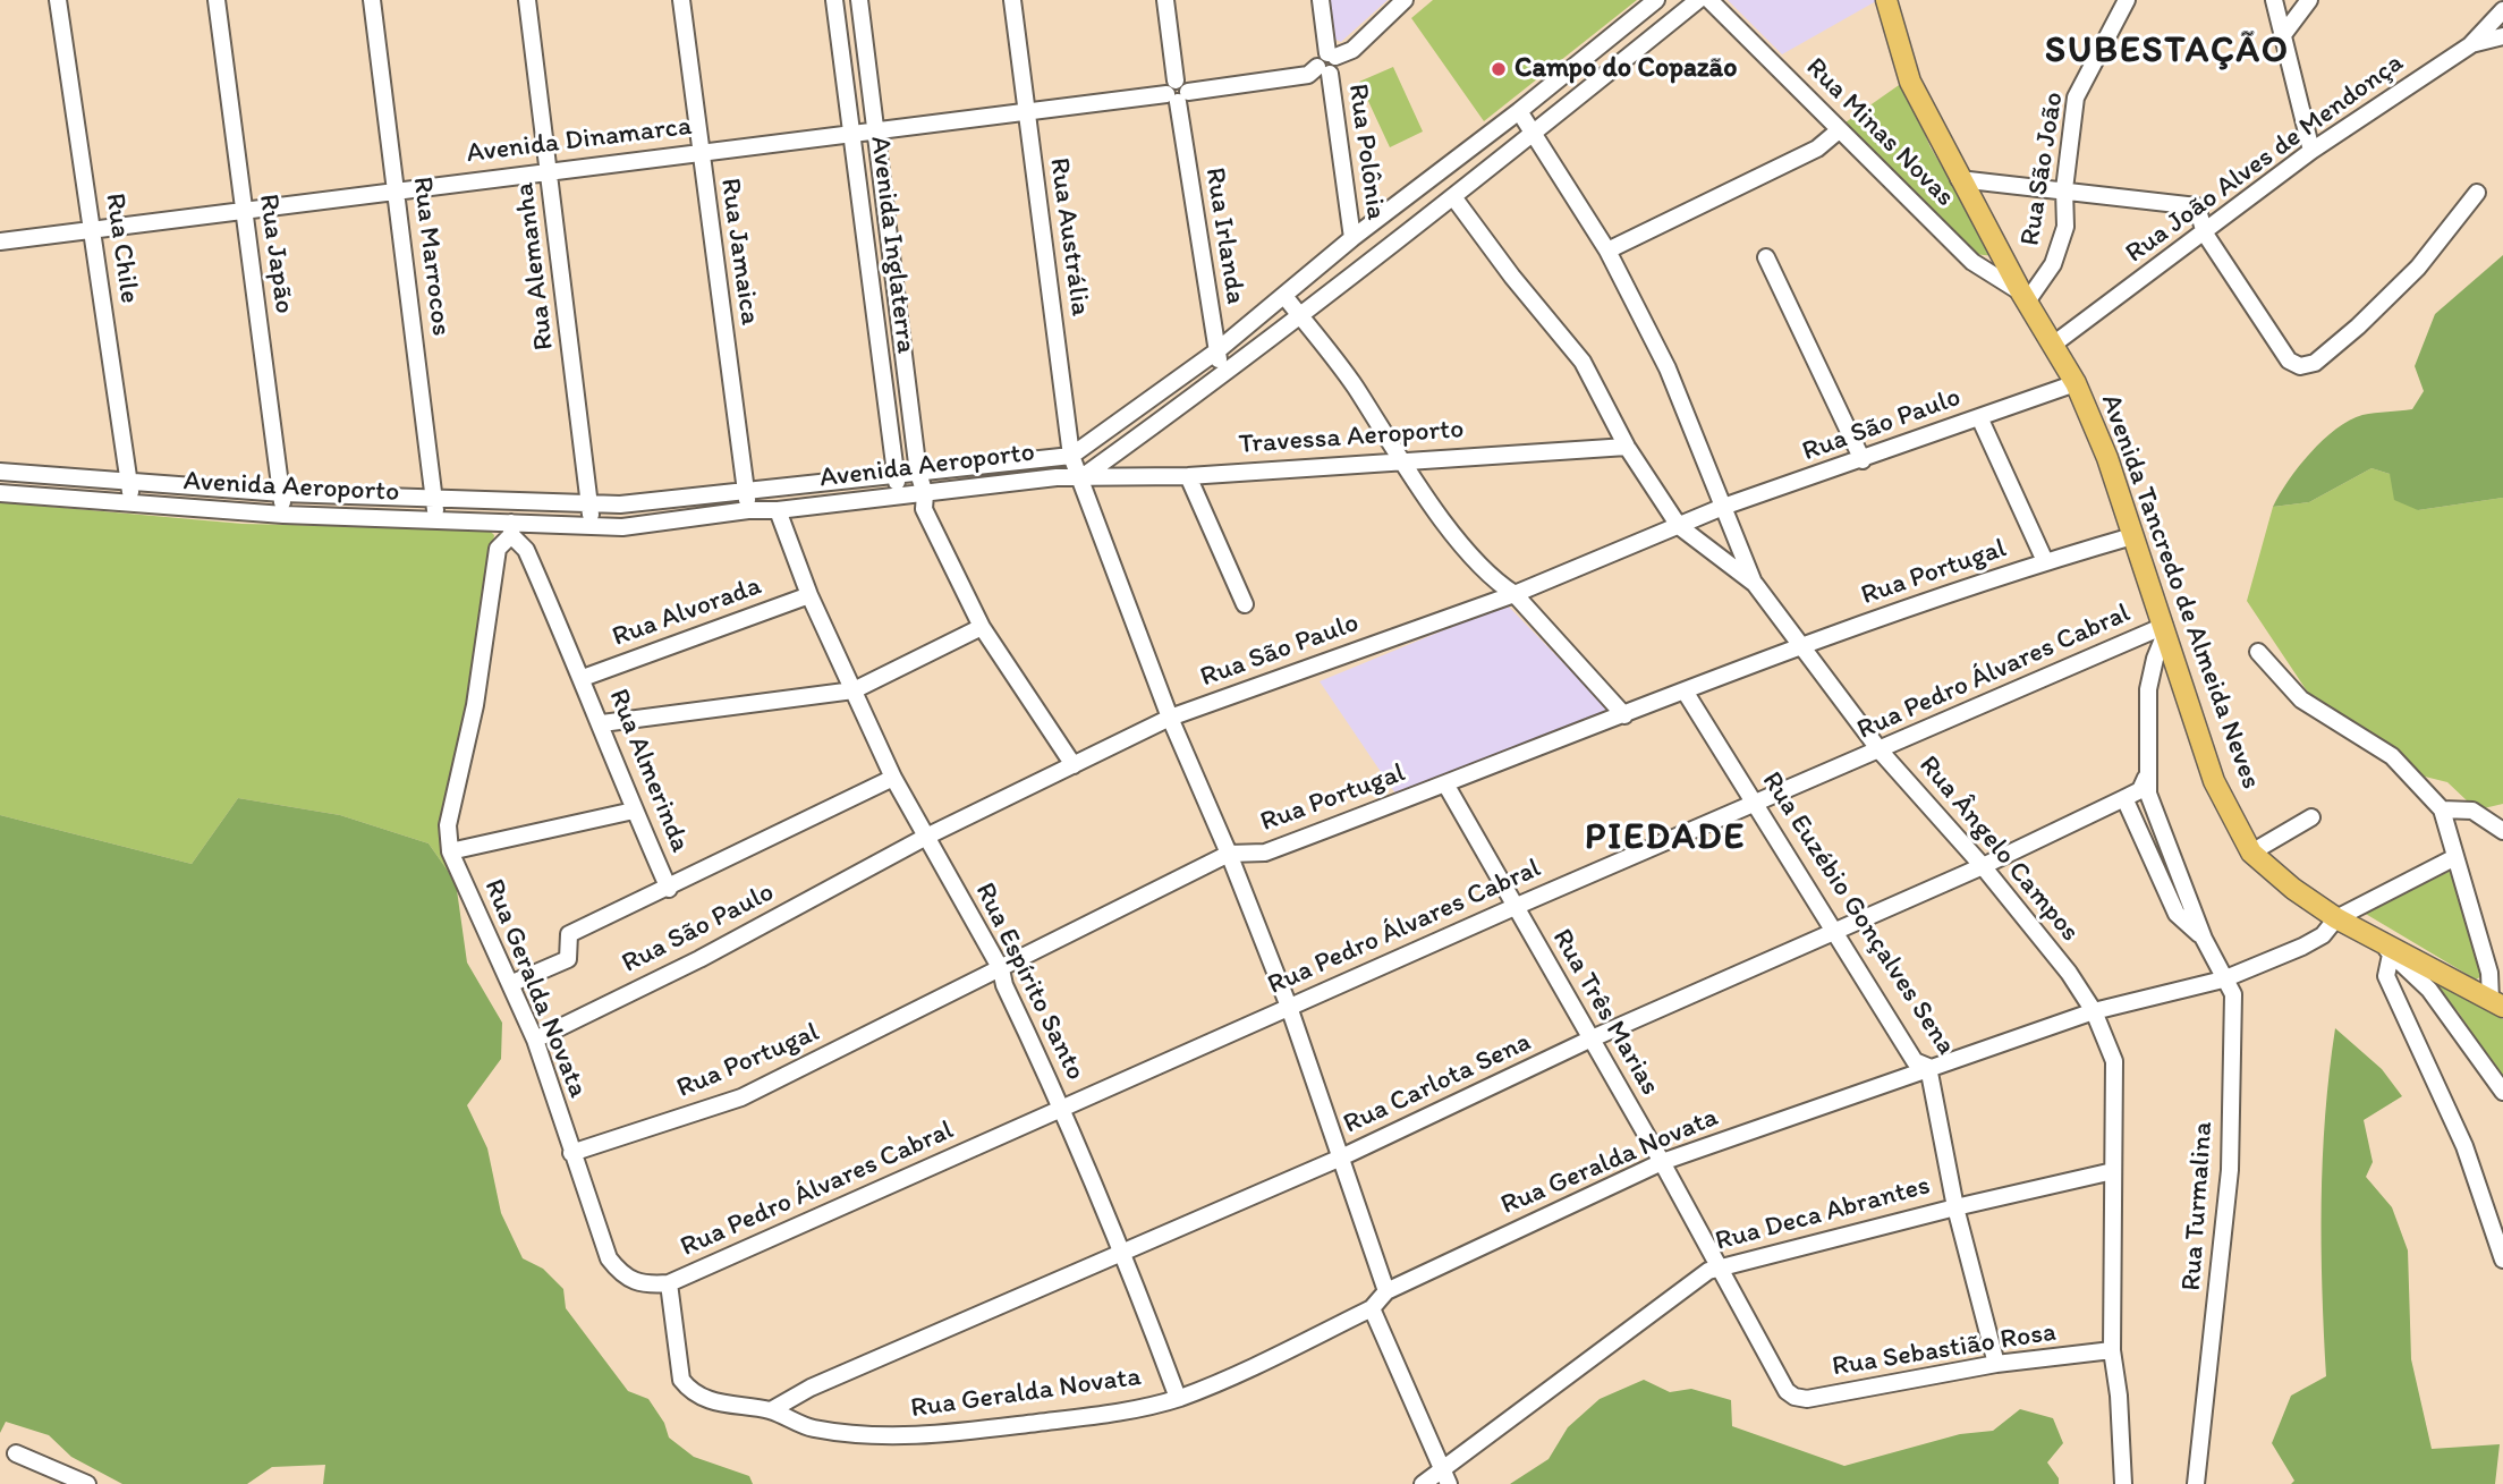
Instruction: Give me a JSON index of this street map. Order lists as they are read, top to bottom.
{
  "streets": {
    "main road": ["Avenida Tancredo de Almeida Neves"],
    "street": [
      "Rua Minas Novas",
      "Avenida Dinamarca",
      "Rua Polônia",
      "Rua João Alves de Mendonça",
      "Rua São João",
      "Rua Irlanda",
      "Rua Austrália",
      "Avenida Inglaterra",
      "Rua Chile",
      "Rua Jamaica",
      "Rua Japão",
      "Rua Marrocos",
      "Rua Alemanha",
      "Rua São Paulo",
      "Travessa Aeroporto",
      "Avenida Aeroporto",
      "Rua Portugal",
      "Rua Alvorada",
      "Rua Pedro Álvares Cabral",
      "Rua Almerinda",
      "Rua Ângelo Campos",
      "Rua Euzébio Gonçalves Sena",
      "Rua Espírito Santo",
      "Rua Geralda Novata",
      "Rua Três Marias",
      "Rua Carlota Sena",
      "Rua Turmalina",
      "Rua Deca Abrantes",
      "Rua Sebastião Rosa"
    ]
  },
  "crossings": [
    ["Rua Minas Novas", "Rua São João"],
    ["Rua Minas Novas", "Avenida Tancredo de Almeida Neves"],
    ["Avenida Dinamarca", "Rua Polônia"],
    ["Avenida Dinamarca", "Rua Irlanda"],
    ["Avenida Dinamarca", "Rua Austrália"],
    ["Avenida Dinamarca", "Avenida Inglaterra"],
    ["Avenida Dinamarca", "Rua Chile"],
    ["Avenida Dinamarca", "Rua Jamaica"],
    ["Avenida Dinamarca", "Rua Japão"],
    ["Avenida Dinamarca", "Rua Marrocos"],
    ["Avenida Dinamarca", "Rua Alemanha"],
    ["Rua Polônia", "Avenida Aeroporto"],
    ["Rua João Alves de Mendonça", "Avenida Tancredo de Almeida Neves"],
    ["Rua São João", "Avenida Tancredo de Almeida Neves"],
    ["Rua Irlanda", "Avenida Aeroporto"],
    ["Rua Austrália", "Rua São Paulo"],
    ["Rua Austrália", "Travessa Aeroporto"],
    ["Rua Austrália", "Avenida Aeroporto"],
    ["Rua Austrália", "Rua Portugal"],
    ["Rua Austrália", "Rua Pedro Álvares Cabral"],
    ["Rua Austrália", "Rua Geralda Novata"],
    ["Rua Austrália", "Rua Carlota Sena"],
    ["Avenida Inglaterra", "Rua São Paulo"],
    ["Avenida Inglaterra", "Avenida Aeroporto"],
    ["Rua Chile", "Avenida Aeroporto"],
    ["Rua Jamaica", "Avenida Aeroporto"],
    ["Rua Japão", "Avenida Aeroporto"],
    ["Rua Marrocos", "Avenida Aeroporto"],
    ["Rua Alemanha", "Avenida Aeroporto"],
    ["Rua São Paulo", "Avenida Tancredo de Almeida Neves"],
    ["Rua São Paulo", "Rua Ângelo Campos"],
    ["Rua São Paulo", "Rua Espírito Santo"],
    ["Rua São Paulo", "Rua Geralda Novata"],
    ["Travessa Aeroporto", "Avenida Aeroporto"],
    ["Travessa Aeroporto", "Rua Ângelo Campos"],
    ["Avenida Aeroporto", "Rua Almerinda"],
    ["Avenida Aeroporto", "Rua Espírito Santo"],
    ["Avenida Aeroporto", "Rua Geralda Novata"],
    ["Rua Portugal", "Avenida Tancredo de Almeida Neves"],
    ["Rua Portugal", "Rua Ângelo Campos"],
    ["Rua Portugal", "Rua Euzébio Gonçalves Sena"],
    ["Rua Portugal", "Rua Espírito Santo"],
    ["Rua Portugal", "Rua Geralda Novata"],
    ["Rua Portugal", "Rua Três Marias"],
    ["Avenida Tancredo de Almeida Neves", "Rua Pedro Álvares Cabral"],
    ["Avenida Tancredo de Almeida Neves", "Rua Geralda Novata"],
    ["Avenida Tancredo de Almeida Neves", "Rua Turmalina"],
    ["Rua Alvorada", "Rua Almerinda"],
    ["Rua Alvorada", "Rua Espírito Santo"],
    ["Rua Pedro Álvares Cabral", "Rua Ângelo Campos"],
    ["Rua Pedro Álvares Cabral", "Rua Euzébio Gonçalves Sena"],
    ["Rua Pedro Álvares Cabral", "Rua Espírito Santo"],
    ["Rua Pedro Álvares Cabral", "Rua Geralda Novata"],
    ["Rua Pedro Álvares Cabral", "Rua Três Marias"],
    ["Rua Pedro Álvares Cabral", "Rua Turmalina"],
    ["Rua Almerinda", "Rua Espírito Santo"],
    ["Rua Almerinda", "Rua Geralda Novata"],
    ["Rua Ângelo Campos", "Rua Geralda Novata"],
    ["Rua Ângelo Campos", "Rua Carlota Sena"],
    ["Rua Ângelo Campos", "Rua Deca Abrantes"],
    ["Rua Ângelo Campos", "Rua Sebastião Rosa"],
    ["Rua Euzébio Gonçalves Sena", "Rua Geralda Novata"],
    ["Rua Euzébio Gonçalves Sena", "Rua Carlota Sena"],
    ["Rua Euzébio Gonçalves Sena", "Rua Deca Abrantes"],
    ["Rua Euzébio Gonçalves Sena", "Rua Sebastião Rosa"],
    ["Rua Espírito Santo", "Rua Geralda Novata"],
    ["Rua Espírito Santo", "Rua Carlota Sena"],
    ["Rua Geralda Novata", "Rua Três Marias"],
    ["Rua Geralda Novata", "Rua Carlota Sena"],
    ["Rua Geralda Novata", "Rua Turmalina"],
    ["Rua Três Marias", "Rua Carlota Sena"],
    ["Rua Três Marias", "Rua Deca Abrantes"],
    ["Rua Três Marias", "Rua Sebastião Rosa"],
    ["Rua Carlota Sena", "Rua Turmalina"]
  ],
  "districts": ["SUBESTAÇÃO", "PIEDADE"],
  "places": ["Campo do Copazão"]
}
